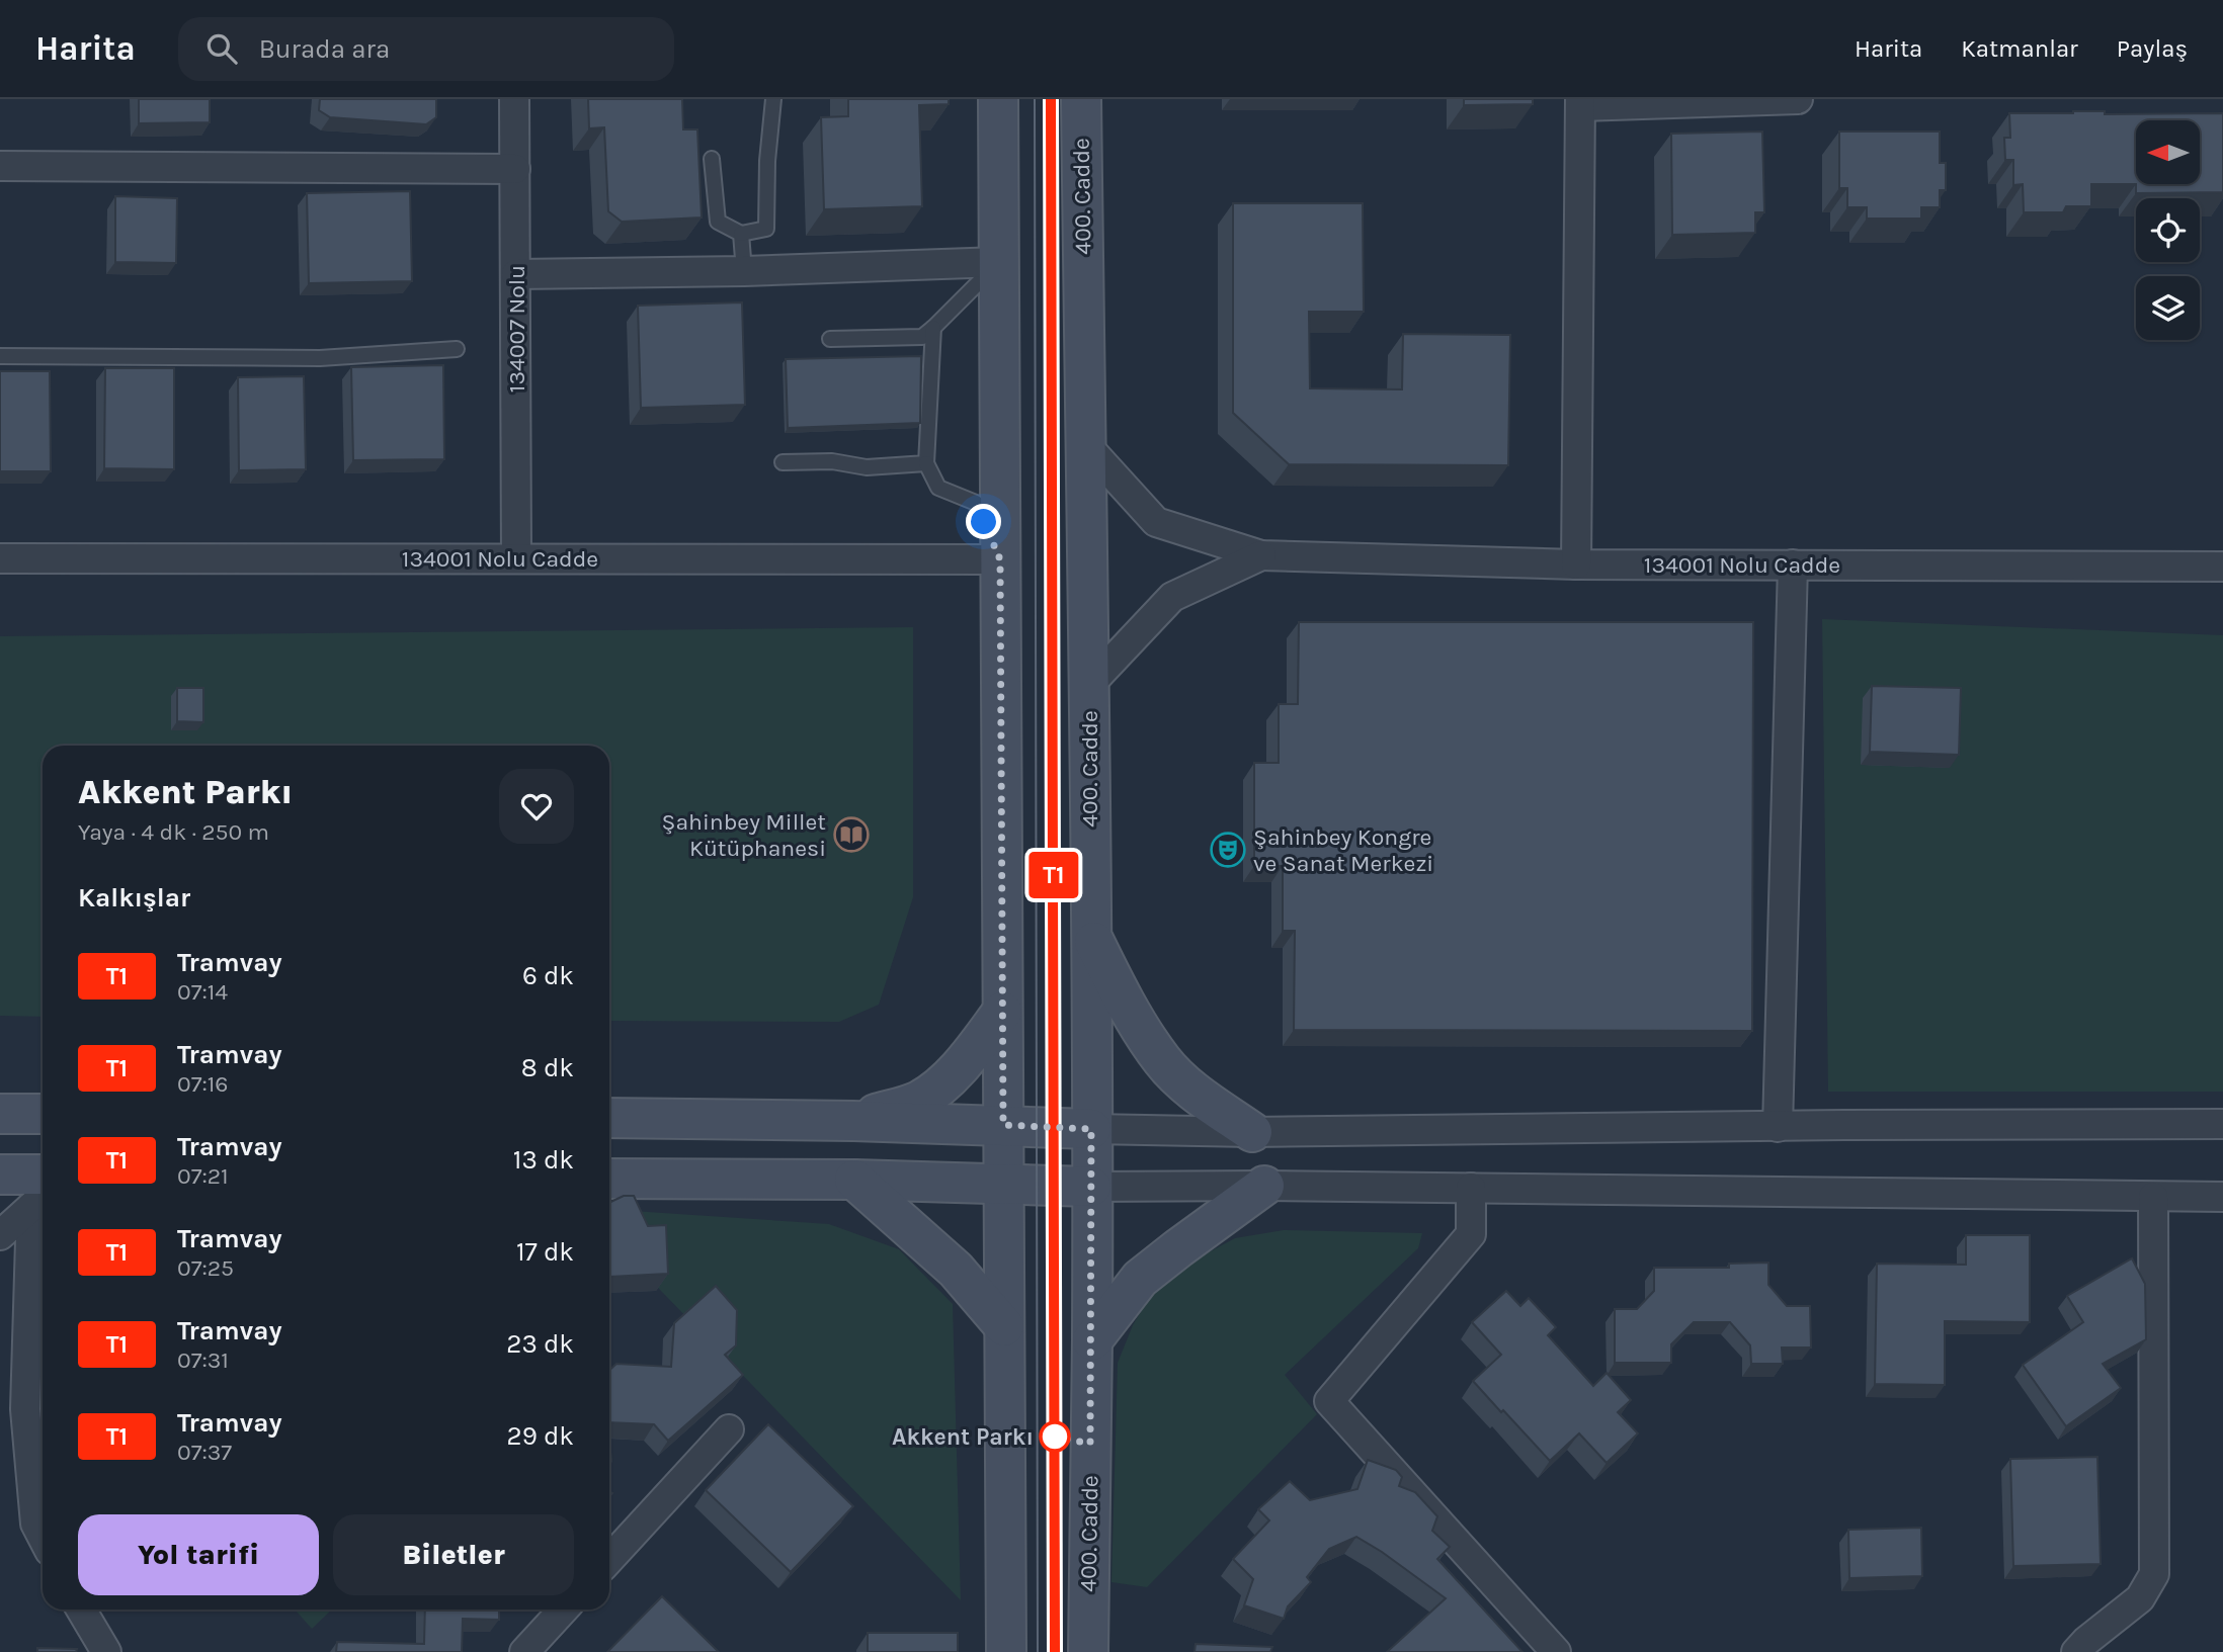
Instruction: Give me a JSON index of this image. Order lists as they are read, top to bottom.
{
  "streets": {
    "main road": ["400. Cadde"],
    "street": ["134007 Nolu", "134001 Nolu Cadde"]
  },
  "crossings": [
    ["400. Cadde", "134001 Nolu Cadde"],
    ["134007 Nolu", "134001 Nolu Cadde"]
  ],
  "places": {
    "library": ["Şahinbey Millet Kütüphanesi"],
    "theatre": ["Şahinbey Kongre ve Sanat Merkezi"],
    "other": ["Akkent Parkı"]
  },
  "lines": ["tram line T1"],
  "north": "left",
  "page": {
    "header": "Harita",
    "search": "Burada ara",
    "nav": ["Harita", "Katmanlar", "Paylaş"],
    "on_map": "T1",
    "heading": [
      ["Akkent Parkı", "Yaya · 4 dk · 250 m"],
      "Kalkışlar"
    ],
    "list": [
      {
        "mark": "T1",
        "name": "Tramvay",
        "note": "07:14",
        "value": "6 dk"
      },
      {
        "mark": "T1",
        "name": "Tramvay",
        "note": "07:16",
        "value": "8 dk"
      },
      {
        "mark": "T1",
        "name": "Tramvay",
        "note": "07:21",
        "value": "13 dk"
      },
      {
        "mark": "T1",
        "name": "Tramvay",
        "note": "07:25",
        "value": "17 dk"
      },
      {
        "mark": "T1",
        "name": "Tramvay",
        "note": "07:31",
        "value": "23 dk"
      },
      {
        "mark": "T1",
        "name": "Tramvay",
        "note": "07:37",
        "value": "29 dk"
      }
    ],
    "buttons": ["Yol tarifi", "Biletler"]
  }
}
